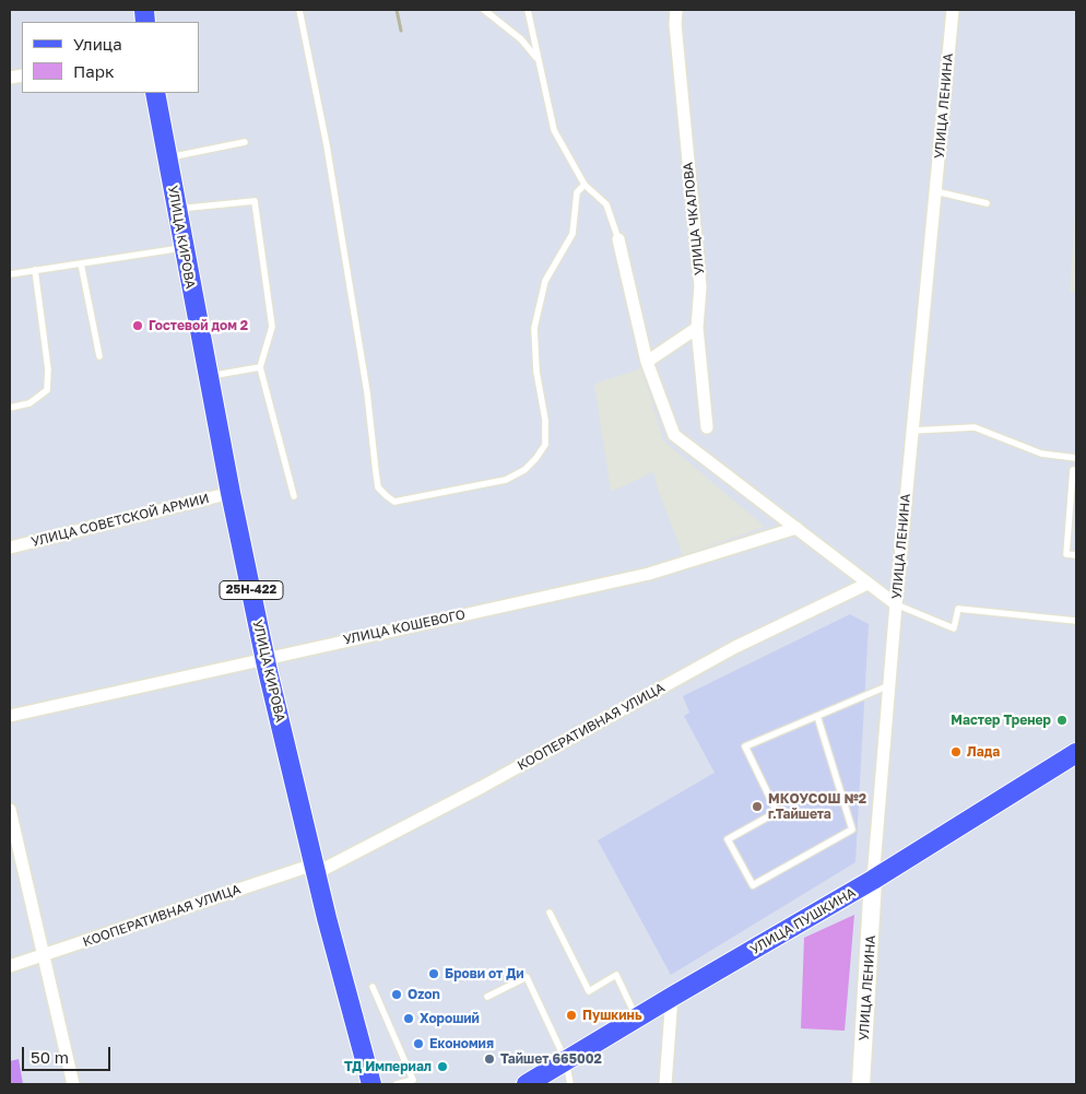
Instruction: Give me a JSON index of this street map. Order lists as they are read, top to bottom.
{
  "streets": {
    "main road": [
      "УЛИЦА ЛЕНИНА",
      "УЛИЦА КИРОВА",
      "25Н-422",
      "УЛИЦА ПУШКИНА"
    ],
    "street": [
      "УЛИЦА ЧКАЛОВА",
      "УЛИЦА СОВЕТСКОЙ АРМИИ",
      "УЛИЦА КОШЕВОГО",
      "КООПЕРАТИВНАЯ УЛИЦА"
    ]
  },
  "crossings": [
    ["УЛИЦА ЛЕНИНА", "УЛИЦА ПУШКИНА"],
    ["УЛИЦА КИРОВА", "УЛИЦА СОВЕТСКОЙ АРМИИ"],
    ["УЛИЦА КИРОВА", "УЛИЦА КОШЕВОГО"],
    ["УЛИЦА КИРОВА", "КООПЕРАТИВНАЯ УЛИЦА"]
  ],
  "places": [
    "Гостевой дом 2",
    "Мастер Тренер",
    "Лада",
    "МКОУСОШ №2 г.Тайшета",
    "Брови от Ди",
    "Ozon",
    "Пушкинь",
    "Хороший",
    "Економия",
    "Тайшет 665002",
    "ТД Империал"
  ],
  "legend": ["Улица", "Парк"],
  "scale_bar": "50 m"
}
